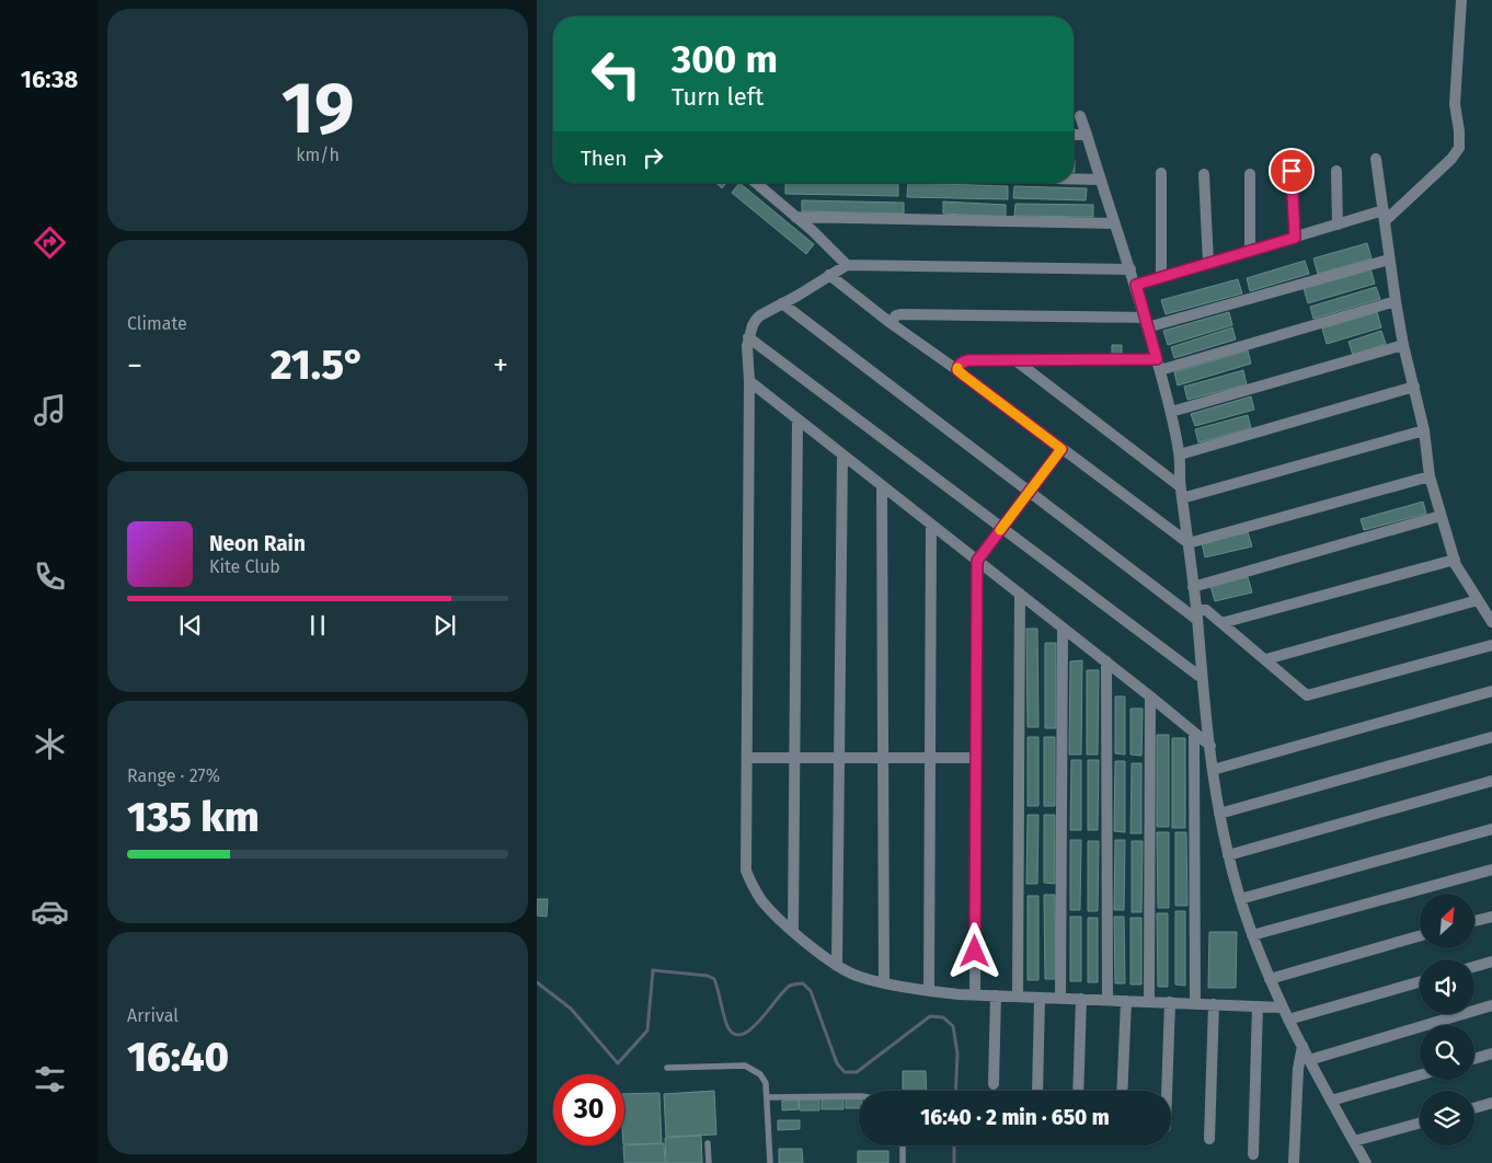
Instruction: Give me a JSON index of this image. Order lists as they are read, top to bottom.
{
  "north": "top right",
  "page": {
    "tabs": "16:38",
    "tile": [
      ["19", "km/h"],
      "Climate",
      ["Range · 27%", "135 km"],
      ["Arrival", "16:40"]
    ],
    "turn": ["300 m", "Turn left"],
    "then": "Then",
    "heat": ["−", "21.5°", "+"],
    "song": ["Neon Rain", "Kite Club"],
    "limit": "30",
    "trip": "16:40 · 2 min · 650 m"
  }
}
